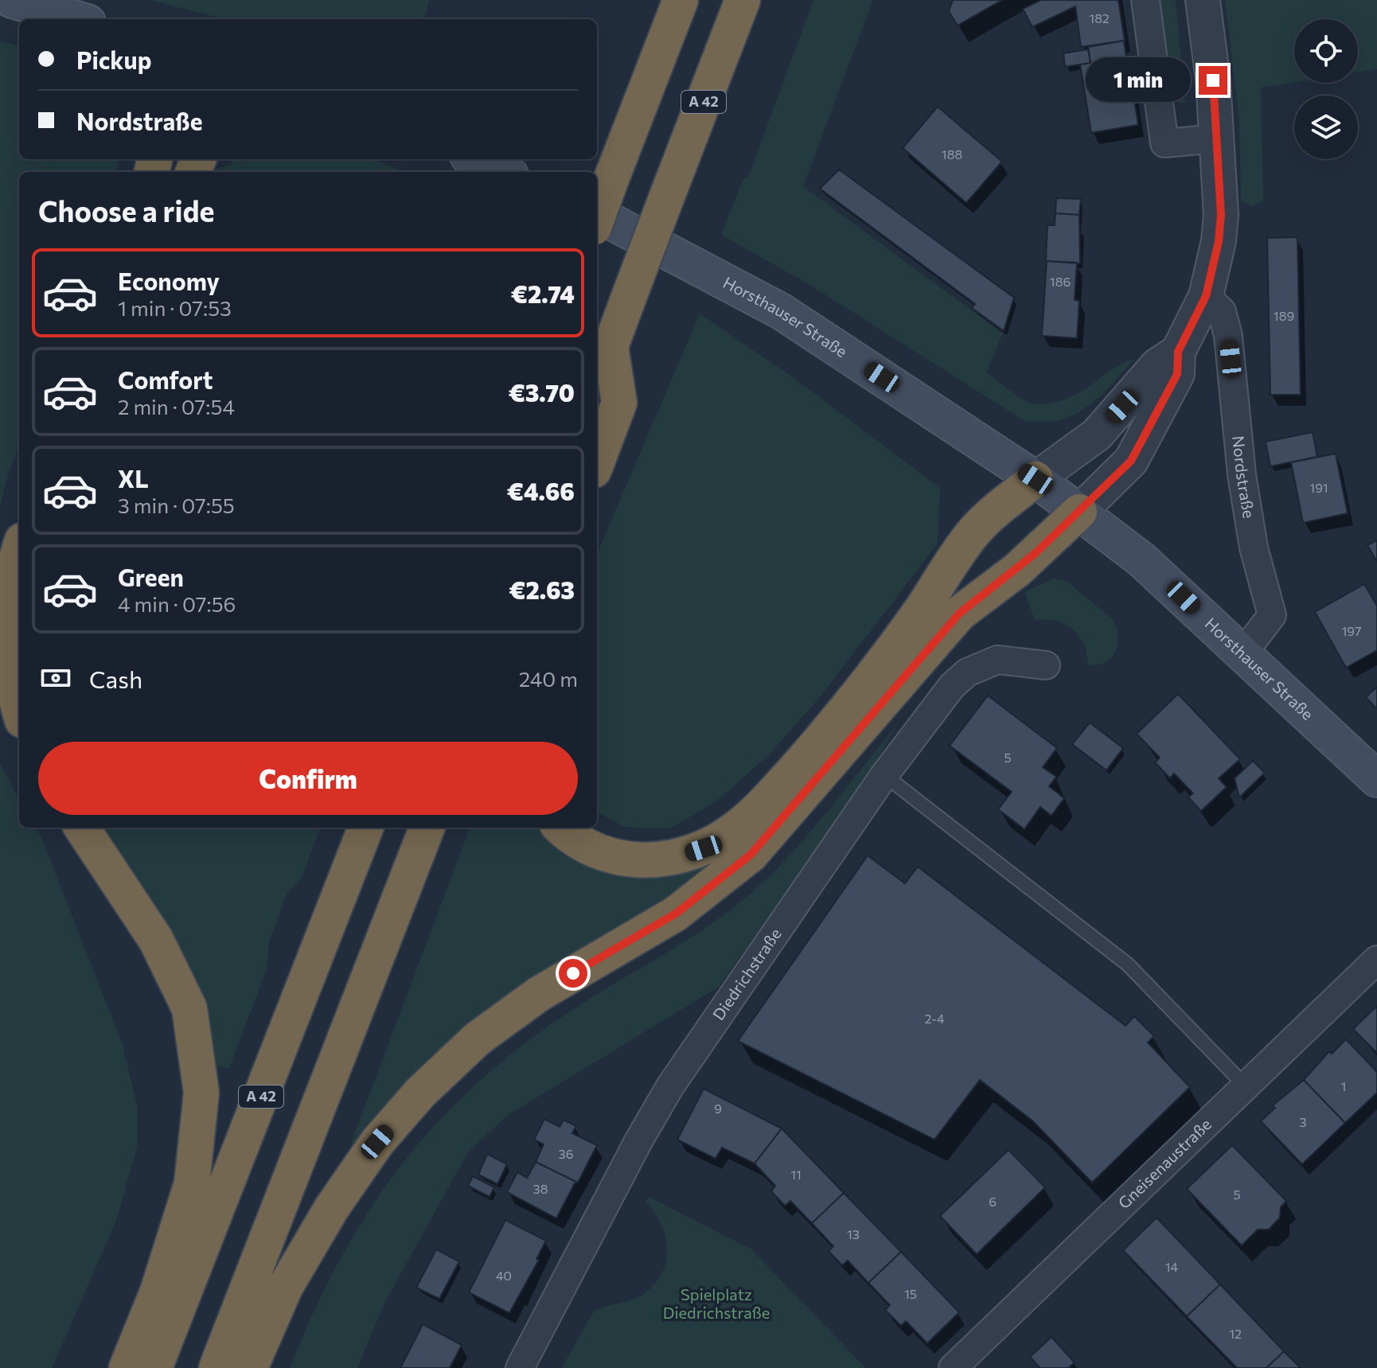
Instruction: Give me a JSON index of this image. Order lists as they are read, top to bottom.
{
  "streets": {
    "highway": ["A 42"],
    "main road": ["Horsthauser Straße"],
    "street": ["Nordstraße", "Diedrichstraße", "Gneisenaustraße"]
  },
  "crossings": [
    ["Horsthauser Straße", "Nordstraße"]
  ],
  "parks": ["Spielplatz Diedrichstraße"],
  "house_numbers": [
    "182",
    "188",
    "186",
    "189",
    "191",
    "197",
    "5",
    "2-4",
    "1",
    "9",
    "3",
    "36",
    "11",
    "38",
    "5",
    "6",
    "13",
    "14",
    "40",
    "15",
    "12"
  ],
  "page": {
    "banner": ["Pickup", "Nordstraße"],
    "bubble": "1 min",
    "heading": "Choose a ride",
    "list": [
      {
        "name": "Economy",
        "note": "1 min · 07:53",
        "value": "€2.74"
      },
      {
        "name": "Comfort",
        "note": "2 min · 07:54",
        "value": "€3.70"
      },
      {
        "name": "XL",
        "note": "3 min · 07:55",
        "value": "€4.66"
      },
      {
        "name": "Green",
        "note": "4 min · 07:56",
        "value": "€2.63"
      }
    ],
    "pay": ["Cash", "240 m"],
    "buttons": "Confirm"
  }
}
